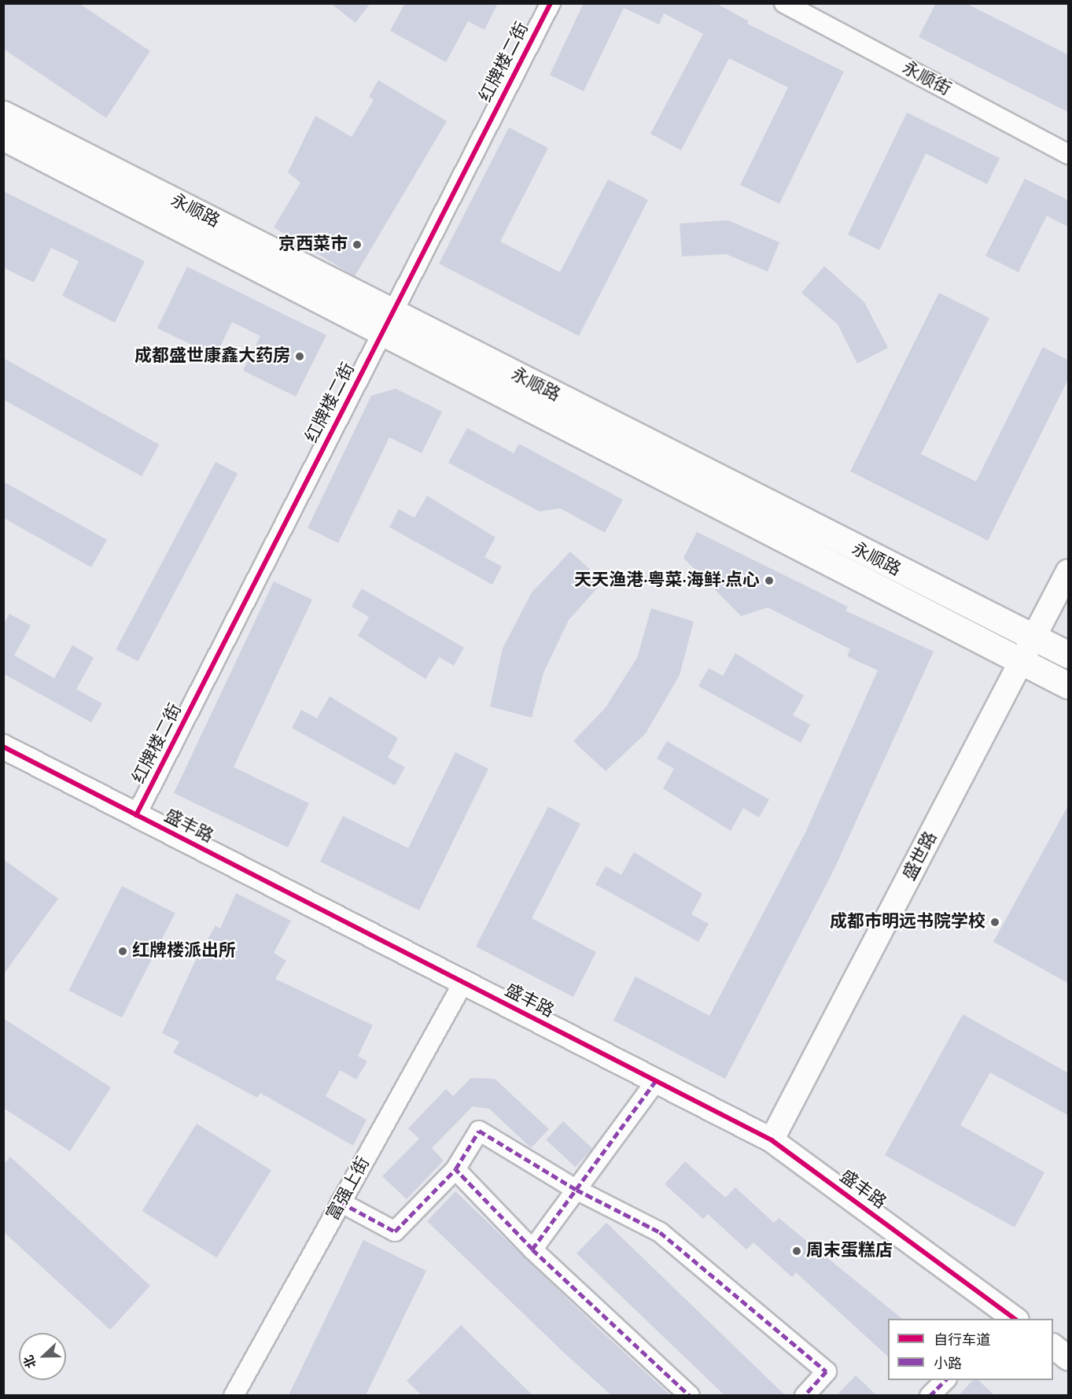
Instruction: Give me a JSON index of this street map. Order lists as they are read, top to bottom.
{
  "streets": {
    "main road": ["永顺路"],
    "street": [
      "红牌楼二街",
      "永顺街",
      "盛丰路",
      "盛世路",
      "富强上街"
    ]
  },
  "crossings": [
    ["红牌楼二街", "永顺路"],
    ["红牌楼二街", "盛丰路"],
    ["永顺路", "盛世路"],
    ["盛丰路", "盛世路"],
    ["盛丰路", "富强上街"]
  ],
  "places": [
    "京西菜市",
    "成都盛世康鑫大药房",
    "天天渔港·粤菜·海鲜·点心",
    "成都市明远书院学校",
    "红牌楼派出所",
    "周末蛋糕店"
  ],
  "legend": ["自行车道", "小路"],
  "north": "left"
}
